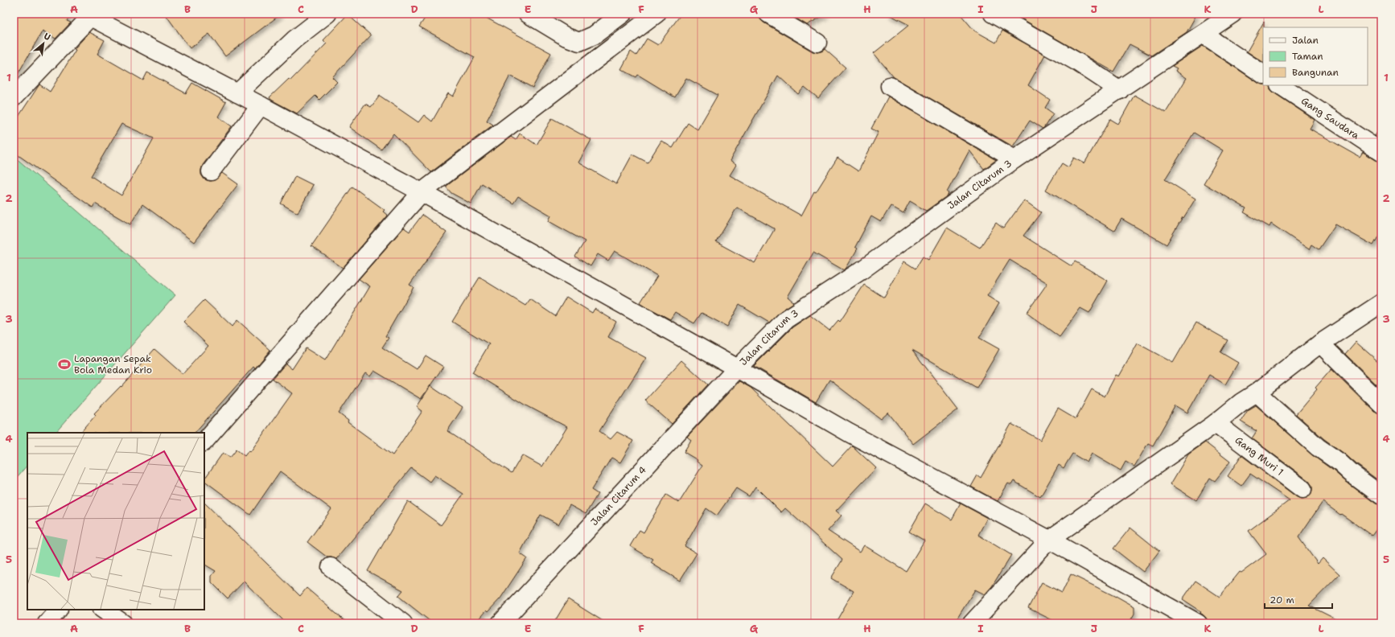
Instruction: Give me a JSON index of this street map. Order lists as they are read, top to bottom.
{
  "streets": {
    "street": [
      "Gang Saudara",
      "Jalan Citarum 3",
      "Gang Muri 1",
      "Jalan Citarum 4"
    ]
  },
  "crossings": [
    ["Jalan Citarum 3", "Jalan Citarum 4"]
  ],
  "places": {
    "sports": ["Lapangan Sepak Bola Medan Krio"]
  },
  "legend": ["Jalan", "Taman", "Bangunan"],
  "scale_bar": "20 m",
  "north": "top right",
  "grid": {
    "columns": [
      "A",
      "B",
      "C",
      "D",
      "E",
      "F",
      "G",
      "H",
      "I",
      "J",
      "K",
      "L"
    ],
    "rows": [
      "1",
      "2",
      "3",
      "4",
      "5"
    ]
  }
}
